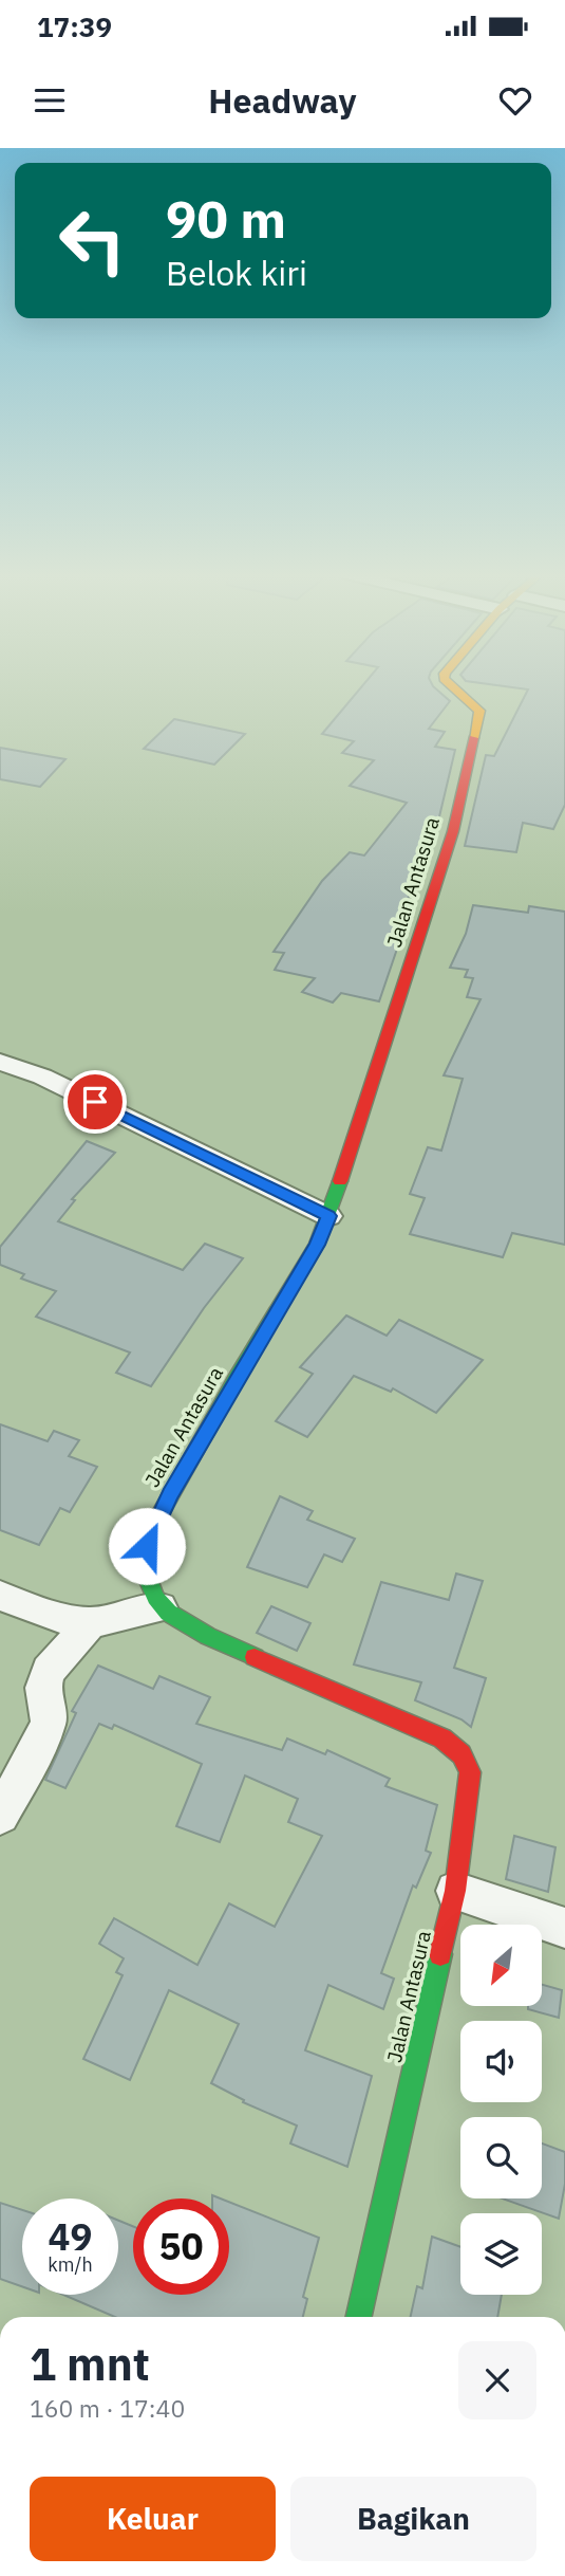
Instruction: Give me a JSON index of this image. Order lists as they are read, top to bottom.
{
  "streets": {
    "main road": ["Jalan Antasura"]
  },
  "north": "bottom left",
  "page": {
    "status": "17:39",
    "header": "Headway",
    "turn": ["90 m", "Belok kiri"],
    "speed": "49 km/h",
    "limit": "50",
    "heading": ["1 mnt", "160 m · 17:40"],
    "buttons": ["Keluar", "Bagikan"]
  }
}
